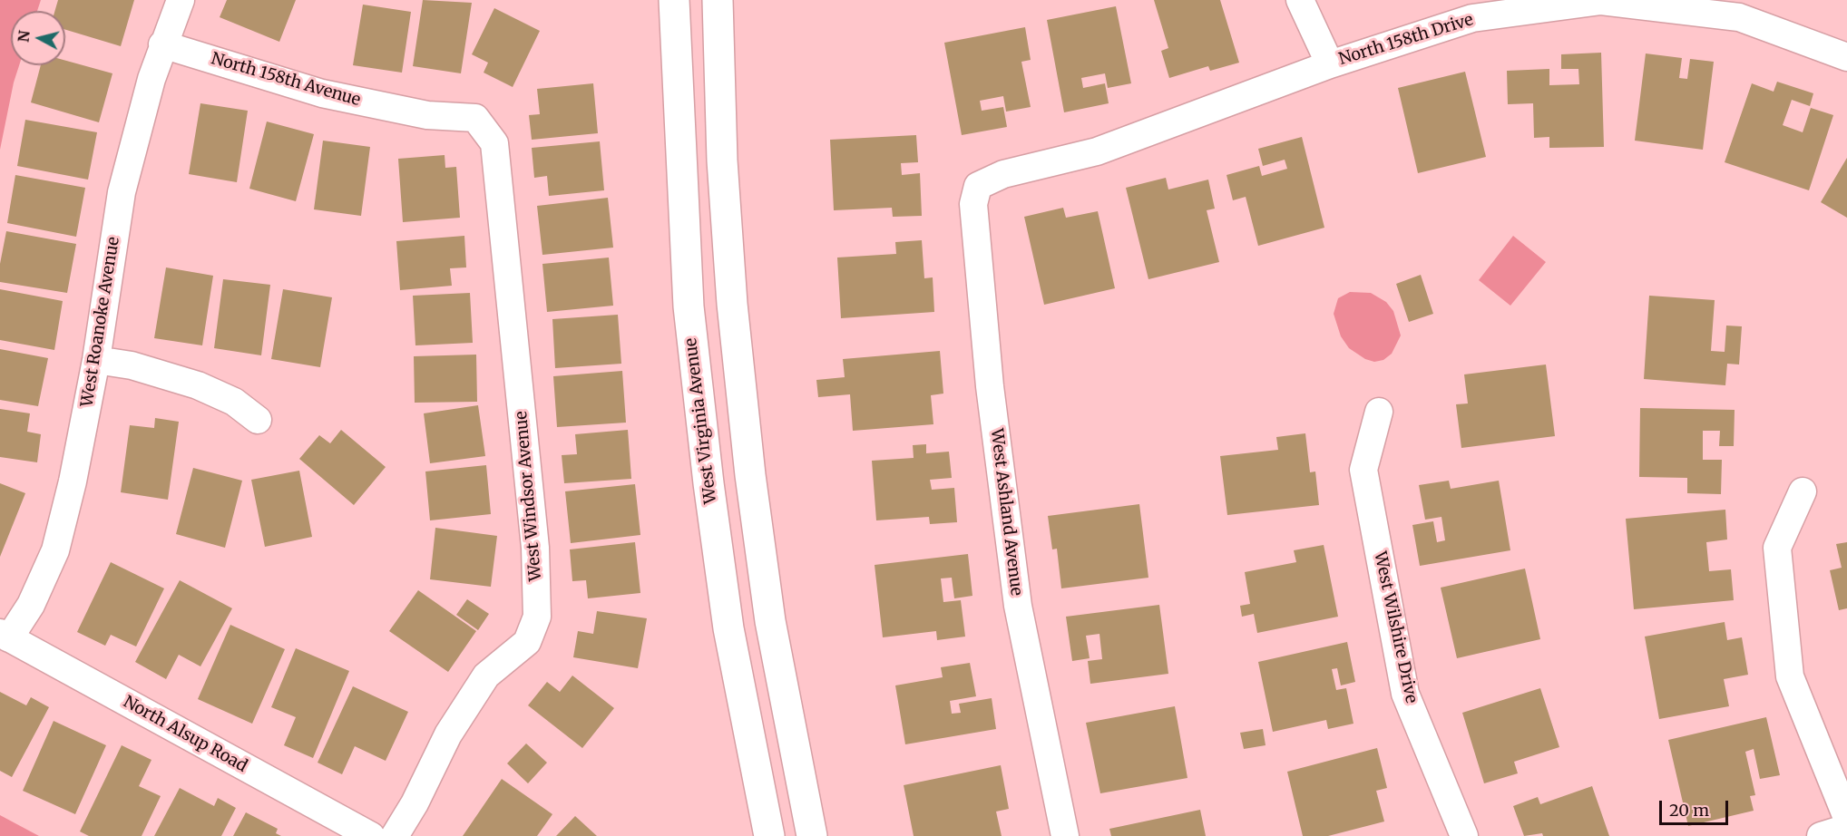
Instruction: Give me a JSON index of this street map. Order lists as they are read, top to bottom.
{
  "streets": {
    "main road": ["West Virginia Avenue"],
    "street": [
      "North 158th Drive",
      "North 158th Avenue",
      "West Roanoke Avenue",
      "West Windsor Avenue",
      "West Ashland Avenue",
      "West Wilshire Drive",
      "North Alsup Road"
    ]
  },
  "crossings": [
    ["North 158th Drive", "West Ashland Avenue"],
    ["North 158th Avenue", "West Roanoke Avenue"],
    ["North 158th Avenue", "West Windsor Avenue"],
    ["West Roanoke Avenue", "North Alsup Road"]
  ],
  "scale_bar": "20 m",
  "north": "left"
}
